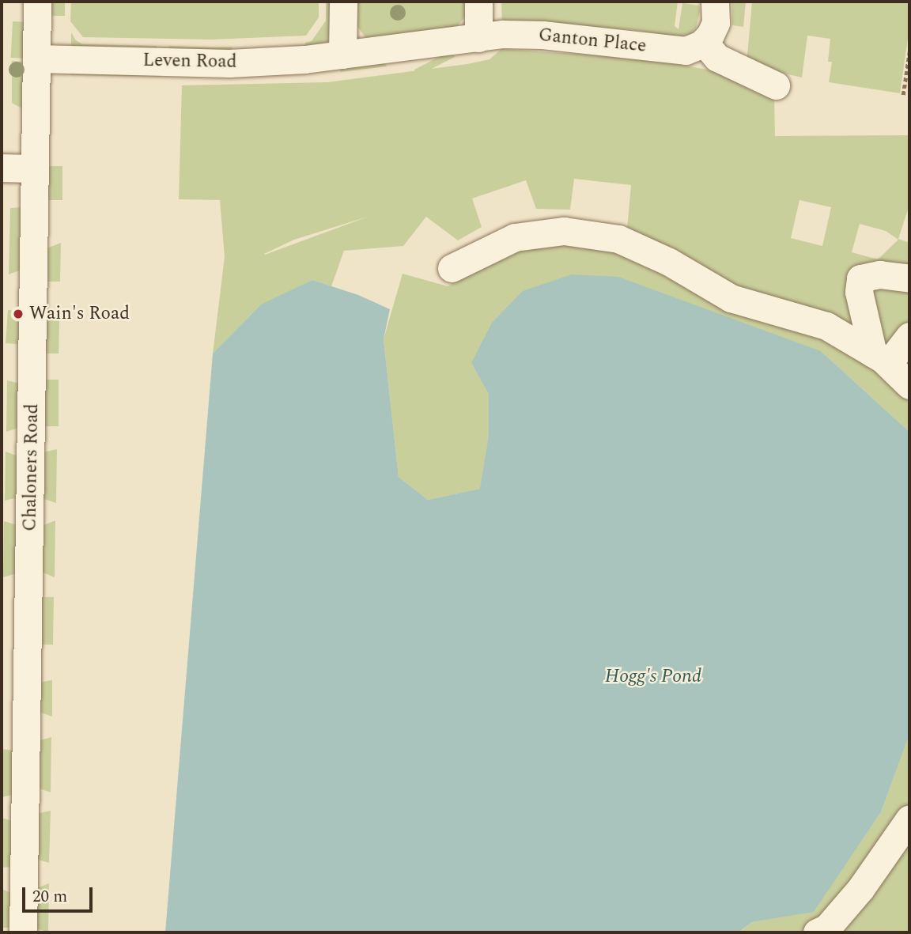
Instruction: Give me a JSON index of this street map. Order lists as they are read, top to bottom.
{
  "streets": {
    "street": ["Ganton Place", "Leven Road", "Chaloners Road"]
  },
  "crossings": [
    ["Ganton Place", "Leven Road"],
    ["Leven Road", "Chaloners Road"]
  ],
  "water": ["Hogg's Pond"],
  "places": ["Wain's Road"],
  "scale_bar": "20 m"
}
